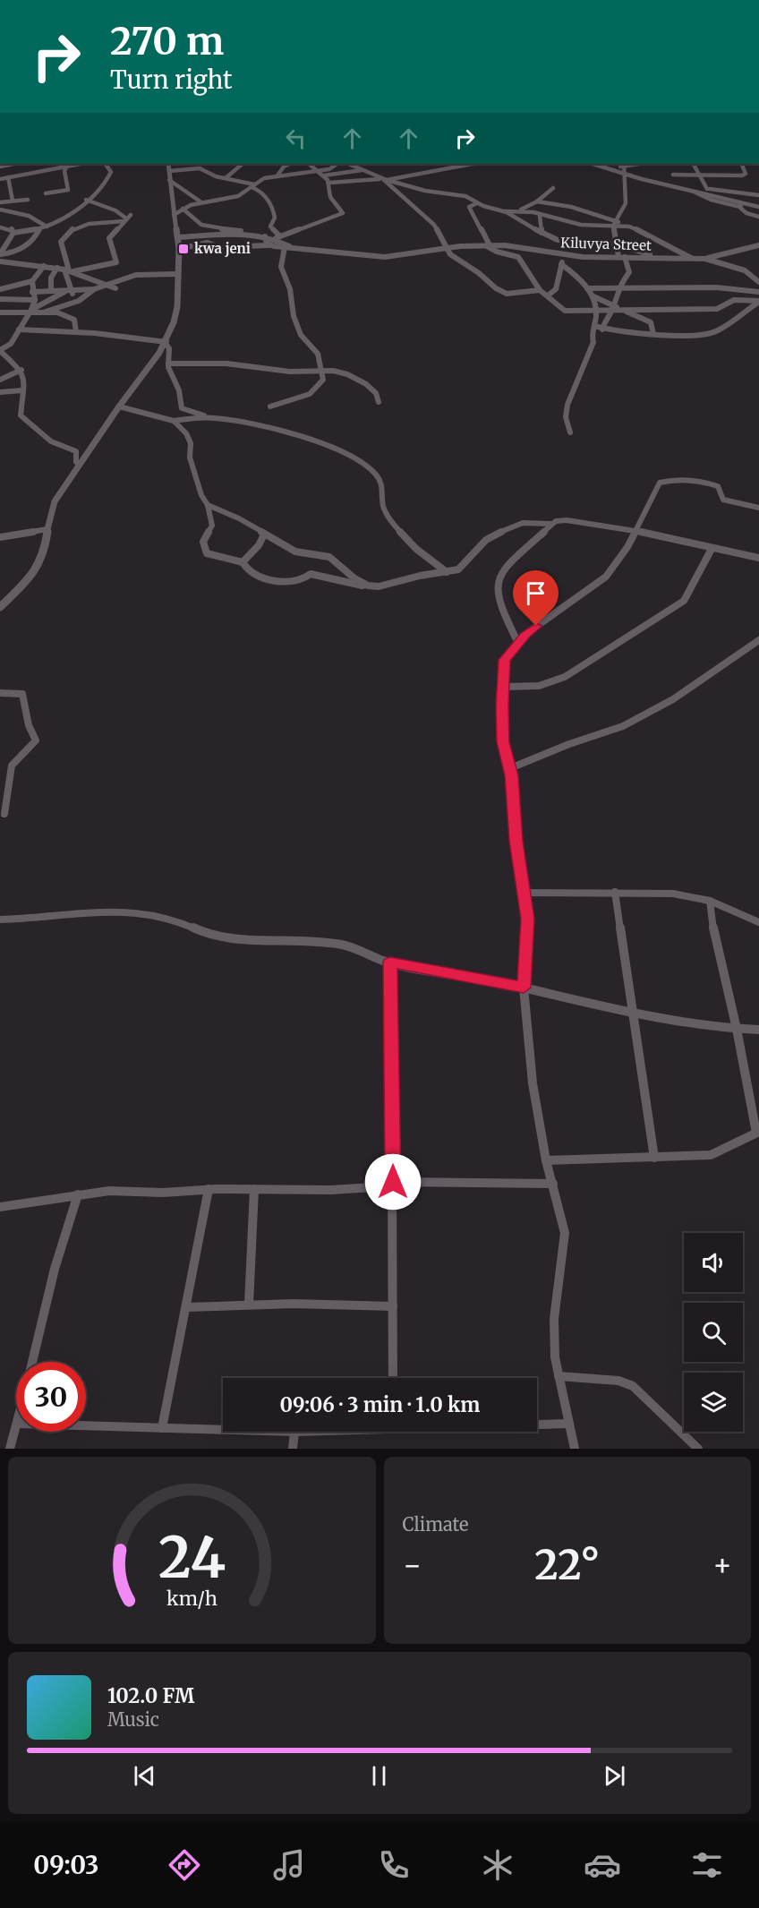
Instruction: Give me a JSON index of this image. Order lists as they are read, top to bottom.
{
  "streets": {
    "street": ["Kiluvya Street"]
  },
  "places": {
    "transit": ["kwa jeni"]
  },
  "page": {
    "turn": ["270 m", "Turn right"],
    "limit": "30",
    "trip": "09:06 · 3 min · 1.0 km",
    "tile": "Climate",
    "heat": ["−", "22°", "+"],
    "song": ["102.0 FM", "Music"],
    "tabs": "09:03",
    "gauge": ["24", "km/h"]
  }
}
